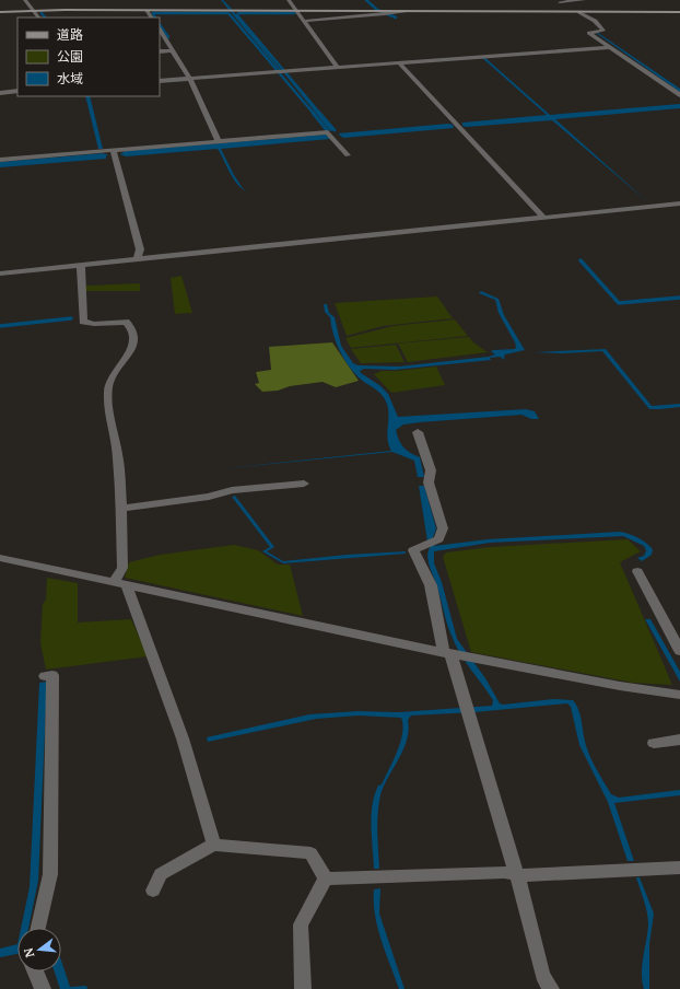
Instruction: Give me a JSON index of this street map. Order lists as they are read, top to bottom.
{
  "legend": ["道路", "公園", "水域"],
  "north": "left"
}
